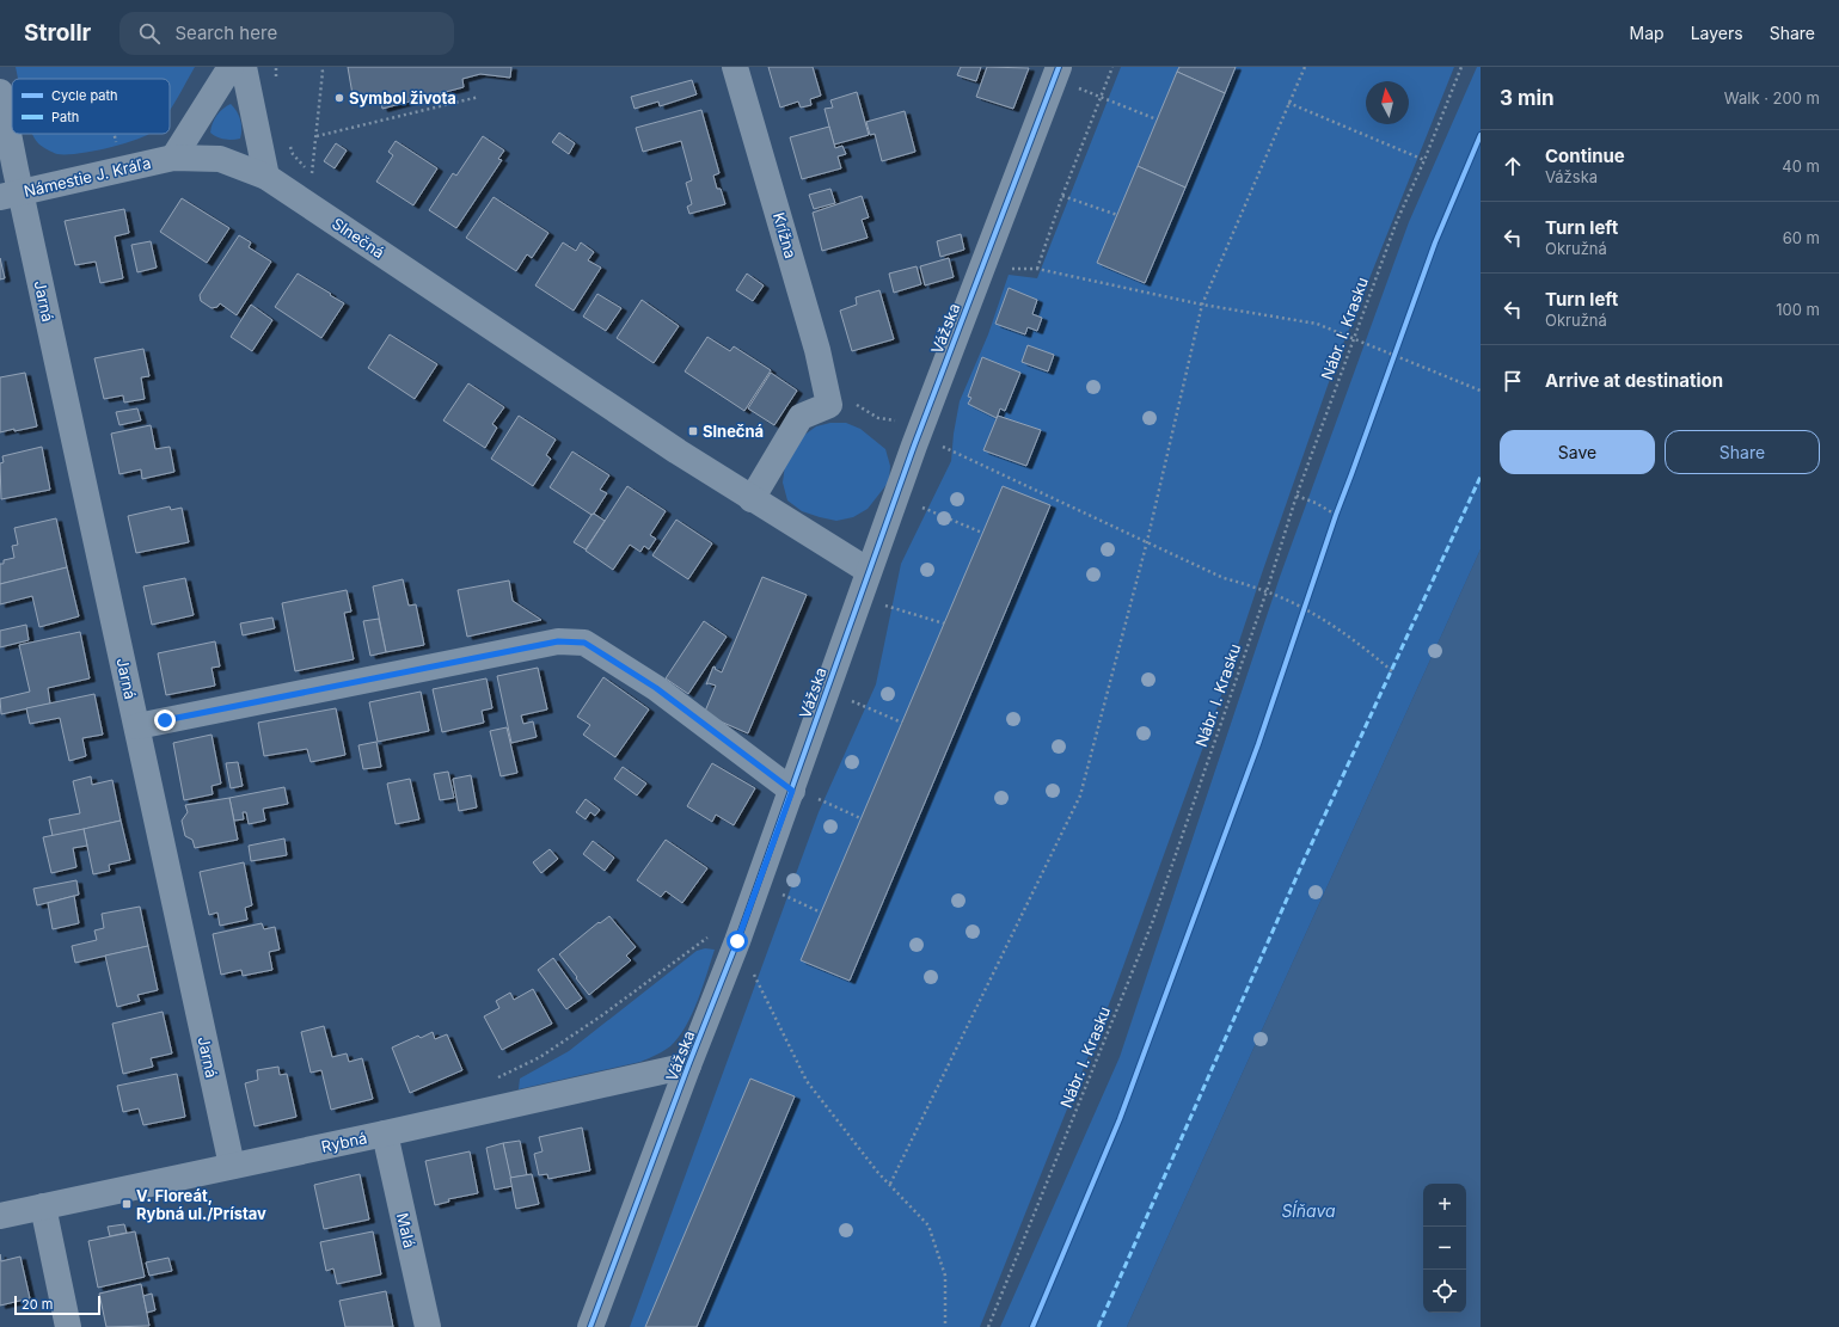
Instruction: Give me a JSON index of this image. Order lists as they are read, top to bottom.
{
  "streets": {
    "street": [
      "Námestie J. Kráľa",
      "Krížna",
      "Slnečná",
      "Jarná",
      "Vážska",
      "Rybná",
      "Malá"
    ],
    "path": ["Nábr. I. Krasku"]
  },
  "crossings": [
    ["Námestie J. Kráľa", "Slnečná"],
    ["Námestie J. Kráľa", "Jarná"],
    ["Slnečná", "Vážska"],
    ["Jarná", "Rybná"],
    ["Vážska", "Rybná"],
    ["Rybná", "Malá"]
  ],
  "water": ["Sĺňava"],
  "places": {
    "other": ["Symbol života"],
    "transit": ["Slnečná", "V. Floreát, Rybná ul./Prístav"]
  },
  "legend": ["Cycle path", "Path"],
  "scale_bar": "20 m",
  "north": "top",
  "page": {
    "header": "Strollr",
    "search": "Search here",
    "nav": ["Map", "Layers", "Share"],
    "heading": ["3 min", "Walk · 200 m"],
    "list": [
      ["Continue", "Vážska", "40 m"],
      ["Turn left", "Okružná", "60 m"],
      ["Turn left", "Okružná", "100 m"],
      "Arrive at destination"
    ],
    "buttons": ["Save", "Share"],
    "map_buttons": ["+", "−"],
    "scale": "20 m"
  }
}
